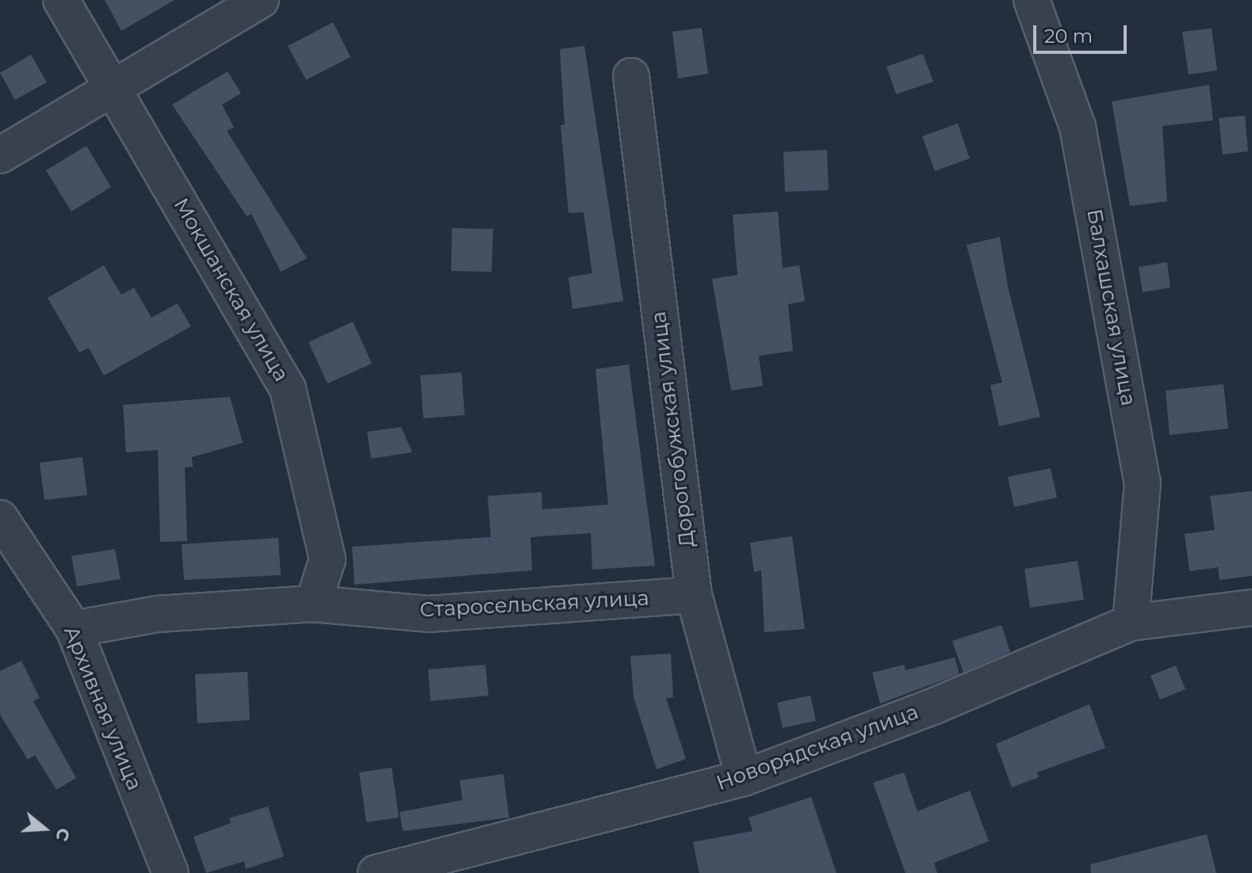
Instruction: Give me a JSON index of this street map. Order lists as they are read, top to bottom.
{
  "streets": {
    "street": [
      "Мокшанская улица",
      "Балхашская улица",
      "Дорогобужская улица",
      "Старосельская улица",
      "Архивная улица",
      "Новорядская улица"
    ]
  },
  "crossings": [
    ["Мокшанская улица", "Старосельская улица"],
    ["Балхашская улица", "Новорядская улица"],
    ["Дорогобужская улица", "Старосельская улица"],
    ["Дорогобужская улица", "Новорядская улица"],
    ["Старосельская улица", "Архивная улица"]
  ],
  "scale_bar": "20 m",
  "north": "right"
}
